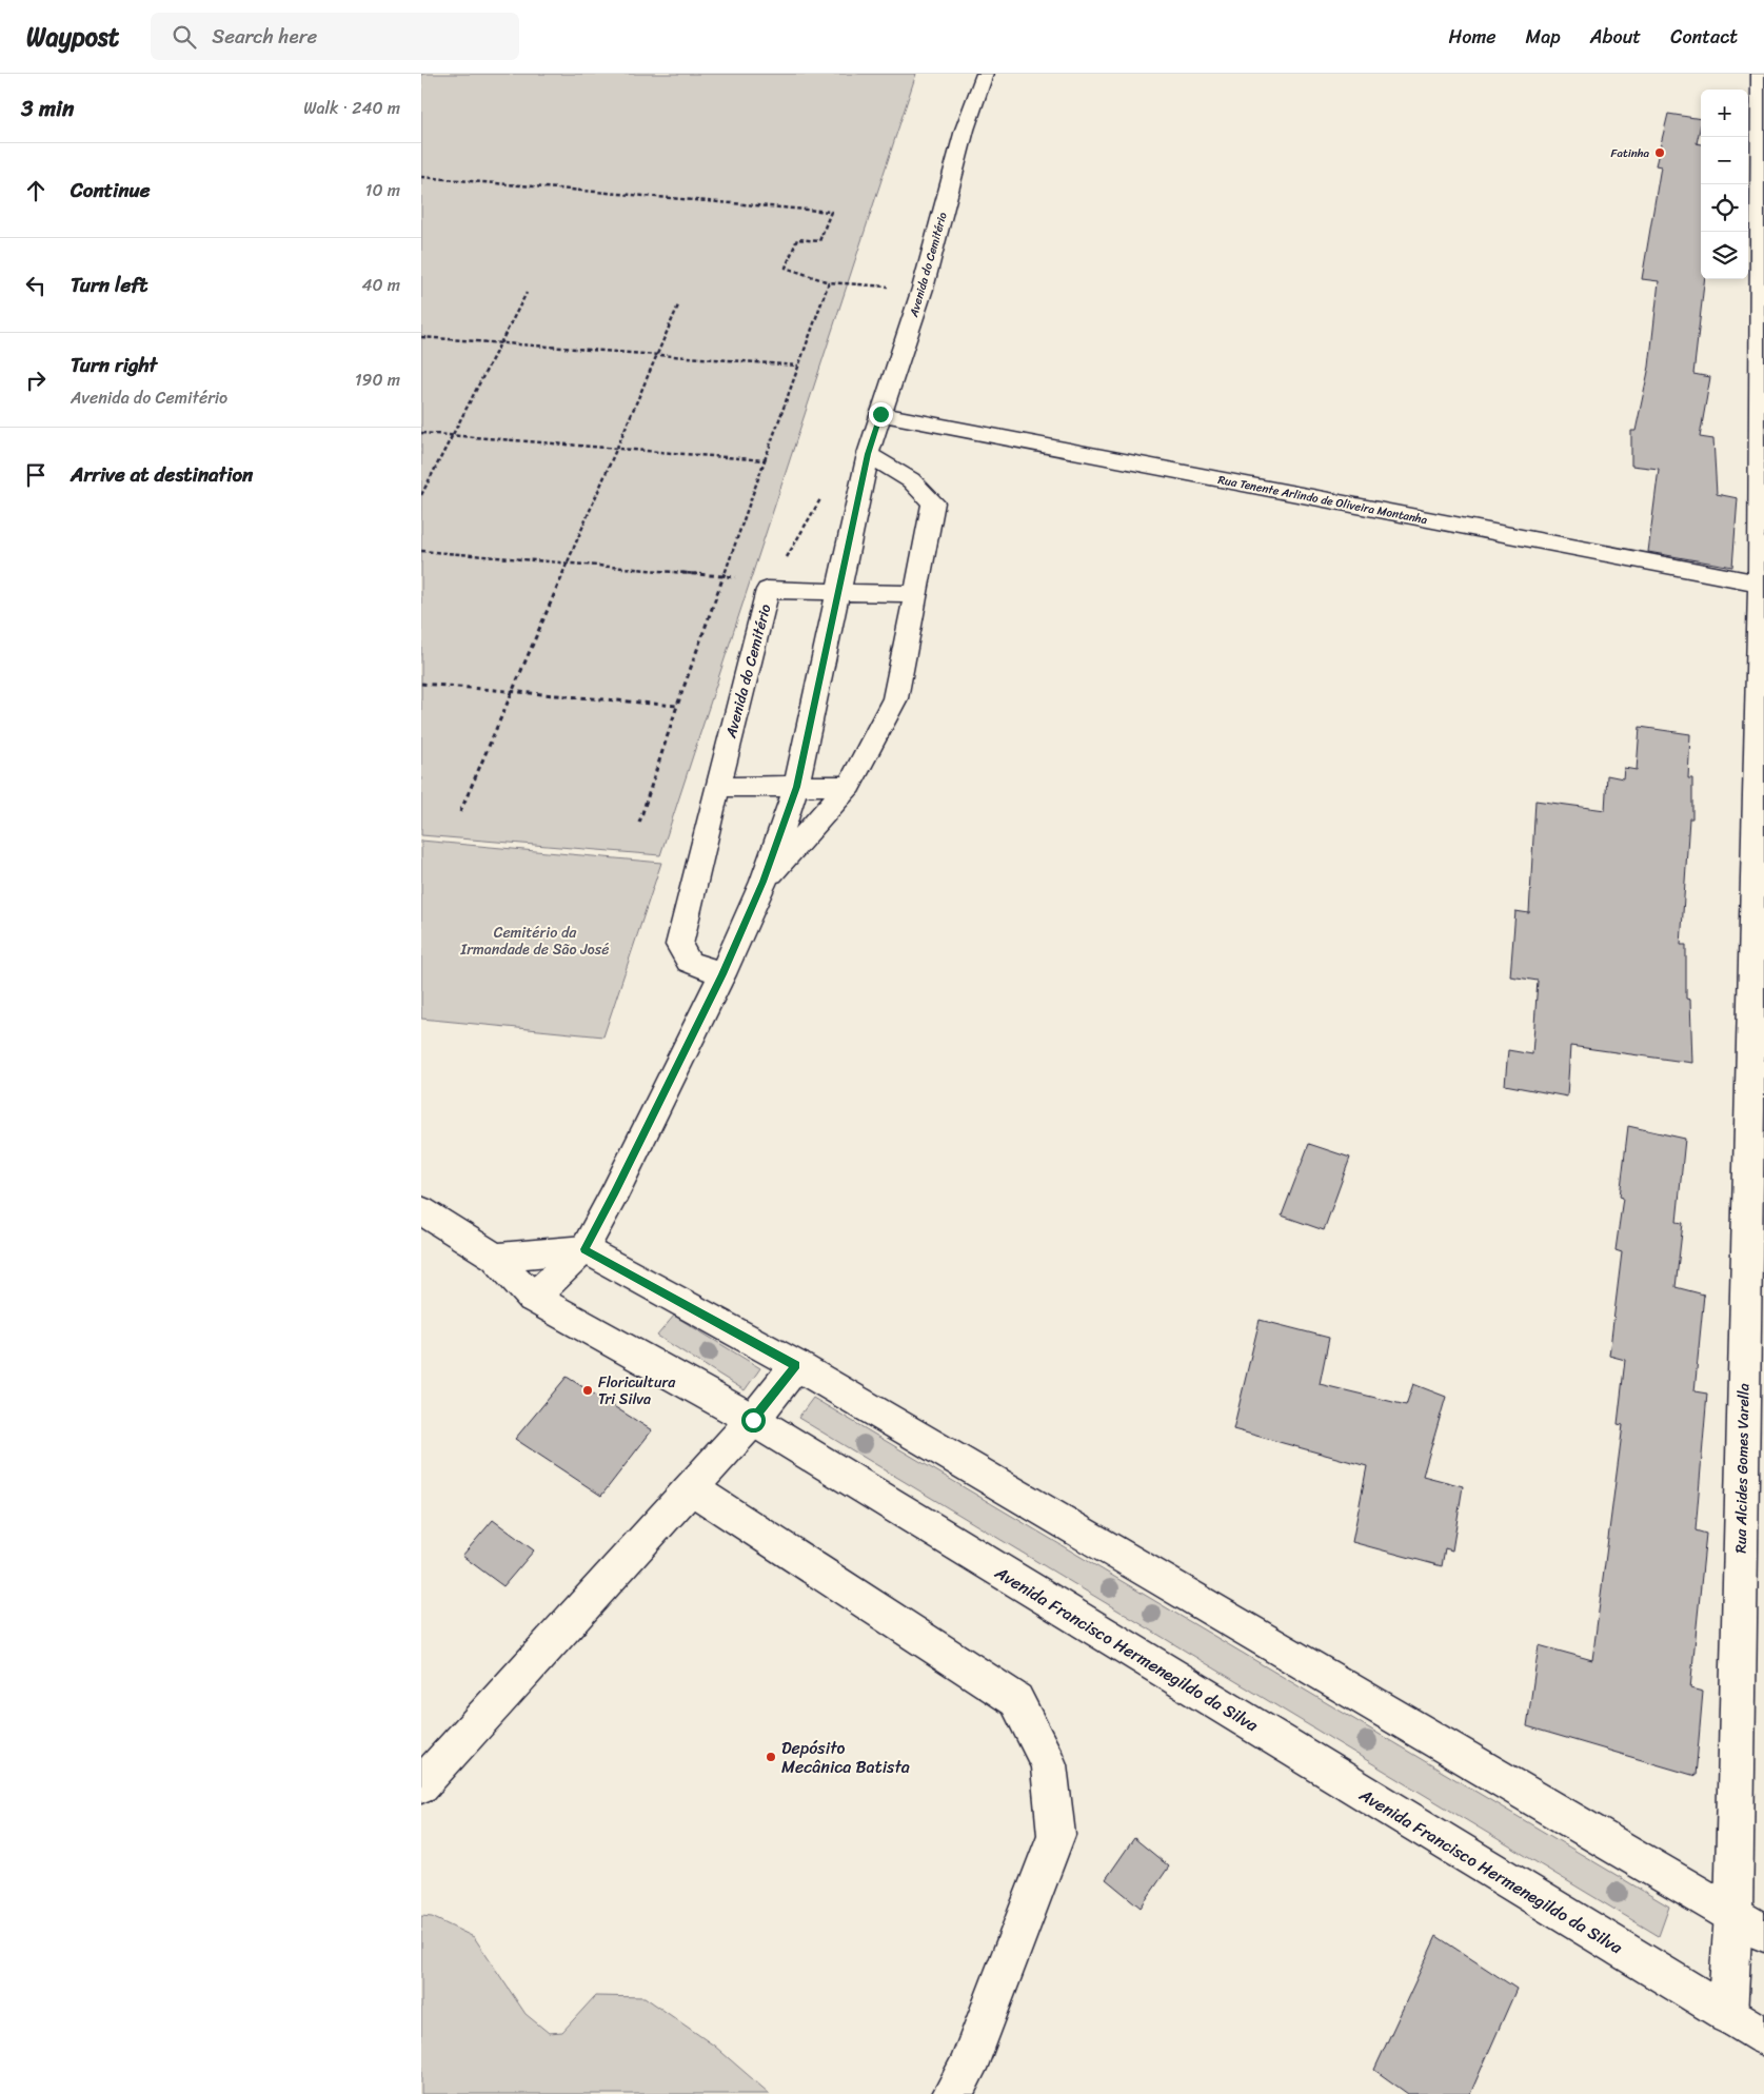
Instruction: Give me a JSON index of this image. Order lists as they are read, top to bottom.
{
  "streets": {
    "street": [
      "Avenida do Cemitério",
      "Rua Tenente Arlindo de Oliveira Montanha",
      "Rua Alcides Gomes Varella",
      "Avenida Francisco Hermenegildo da Silva"
    ]
  },
  "crossings": [
    ["Avenida do Cemitério", "Rua Tenente Arlindo de Oliveira Montanha"],
    ["Avenida do Cemitério", "Avenida Francisco Hermenegildo da Silva"],
    ["Rua Tenente Arlindo de Oliveira Montanha", "Rua Alcides Gomes Varella"],
    ["Rua Alcides Gomes Varella", "Avenida Francisco Hermenegildo da Silva"]
  ],
  "parks": ["Cemitério da Irmandade de São José"],
  "places": ["Fatinha", "Floricultura Tri Silva", "Depósito Mecânica Batista"],
  "page": {
    "header": "Waypost",
    "search": "Search here",
    "nav": [
      "Home",
      "Map",
      "About",
      "Contact"
    ],
    "heading": ["3 min", "Walk · 240 m"],
    "map_buttons": ["+", "−"],
    "list": [
      ["Continue", "10 m"],
      ["Turn left", "40 m"],
      ["Turn right", "Avenida do Cemitério", "190 m"],
      "Arrive at destination"
    ]
  }
}
